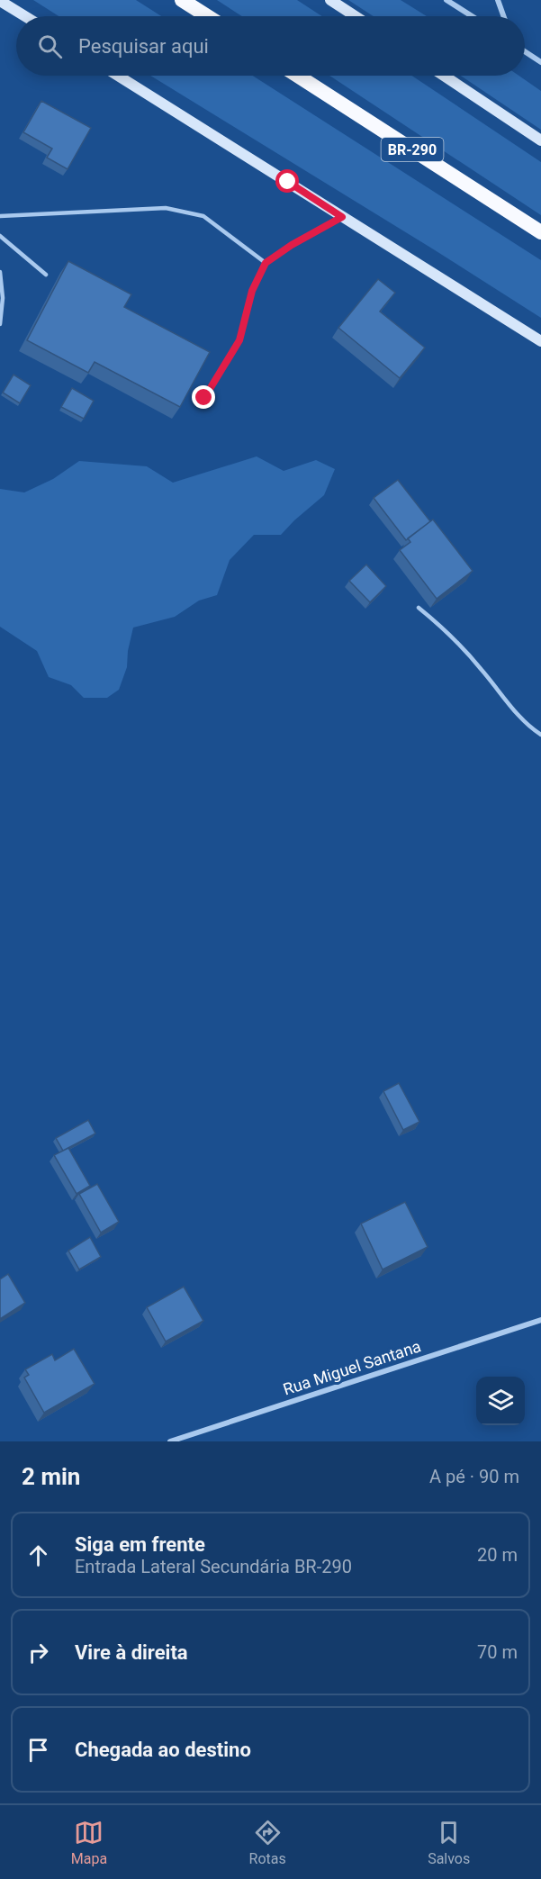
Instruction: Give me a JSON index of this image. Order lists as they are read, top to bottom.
{
  "streets": {
    "highway": ["BR-290"],
    "street": ["Rua Miguel Santana"]
  },
  "page": {
    "search": "Pesquisar aqui",
    "heading": ["2 min", "A pé · 90 m"],
    "list": [
      ["Siga em frente", "Entrada Lateral Secundária BR-290", "20 m"],
      ["Vire à direita", "70 m"],
      "Chegada ao destino"
    ],
    "nav": ["Mapa", "Rotas", "Salvos"]
  }
}
